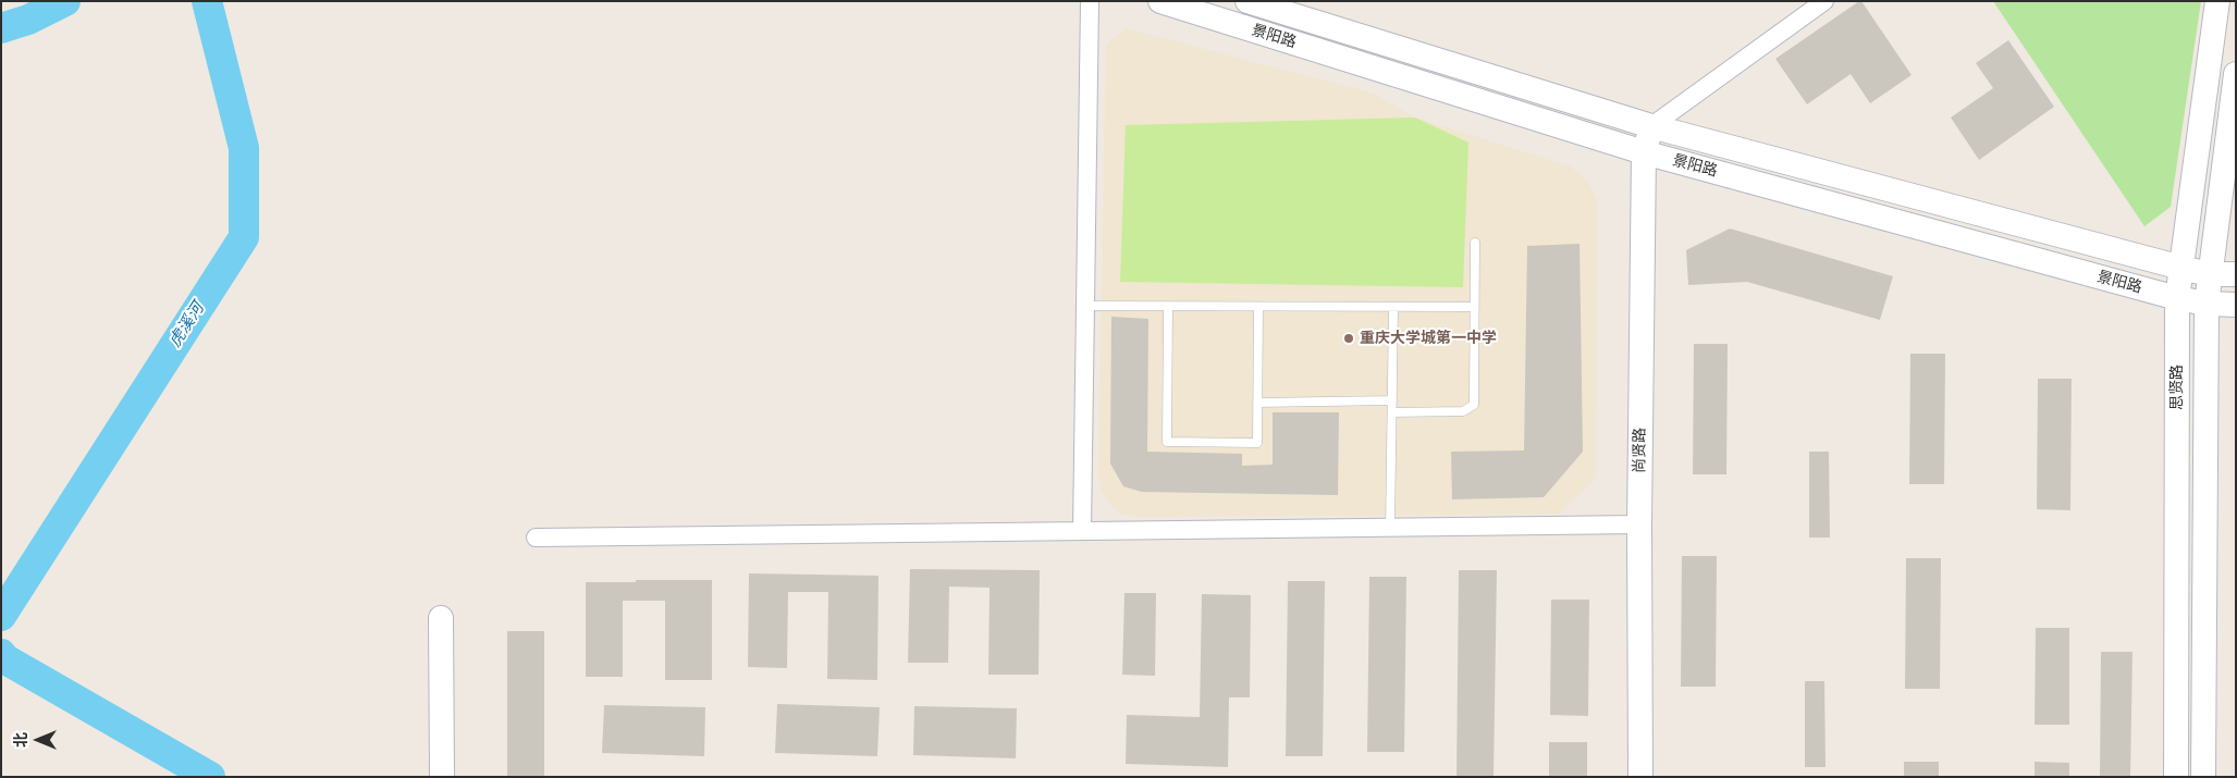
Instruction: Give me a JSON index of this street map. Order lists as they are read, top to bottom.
{
  "streets": {
    "main road": ["景阳路", "思贤路", "尚贤路"]
  },
  "crossings": [
    ["景阳路", "思贤路"],
    ["景阳路", "尚贤路"]
  ],
  "water": ["虎溪河"],
  "places": ["重庆大学城第一中学"],
  "north": "left"
}
